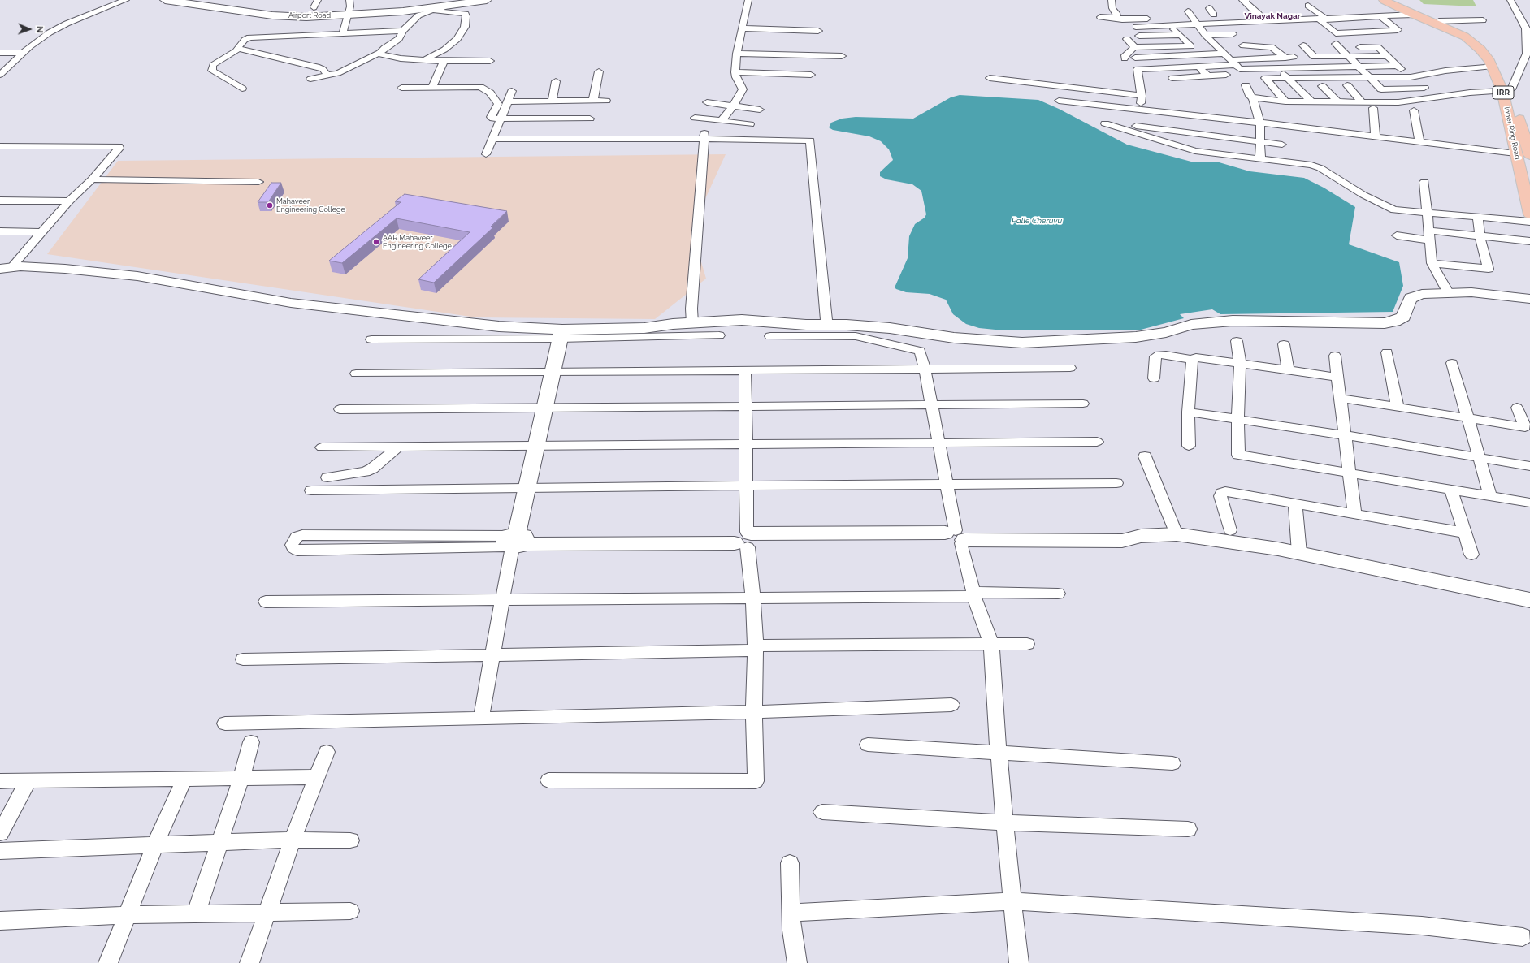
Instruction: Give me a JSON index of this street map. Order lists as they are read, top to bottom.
{
  "streets": {
    "highway": ["IRR", "Inner Ring Road"],
    "street": ["Airport Road"]
  },
  "districts": ["Vinayak Nagar"],
  "water": ["Palle Cheruvu"],
  "places": ["Mahaveer Engineering College", "AAR Mahaveer Engineering College"],
  "north": "right"
}
